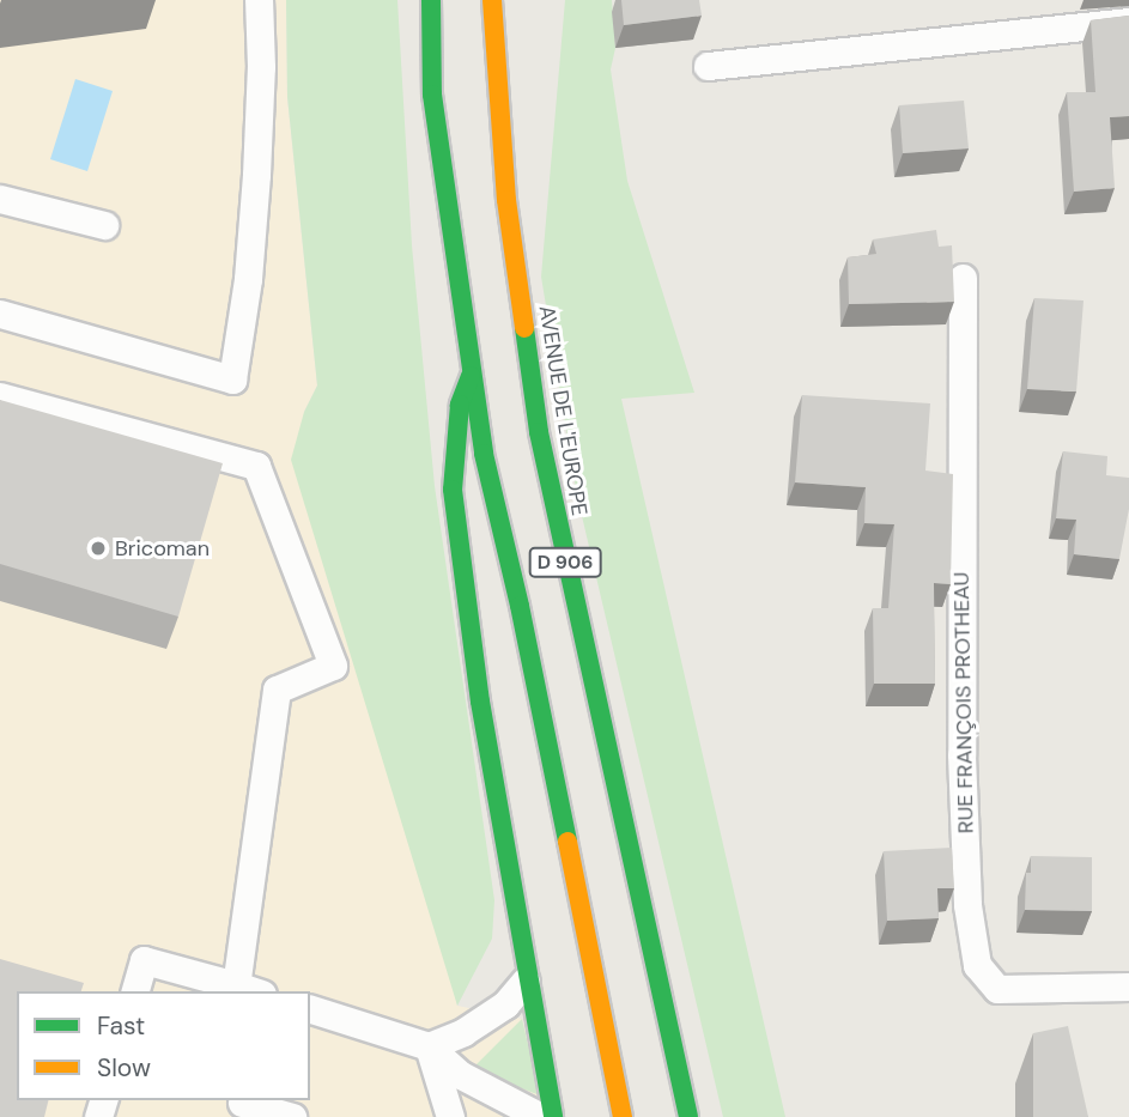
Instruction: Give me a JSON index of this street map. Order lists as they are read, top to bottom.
{
  "streets": {
    "main road": ["AVENUE DE L'EUROPE", "D 906"],
    "lane": ["RUE FRANÇOIS PROTHEAU"]
  },
  "places": ["Bricoman"],
  "legend": ["Fast", "Slow"]
}
